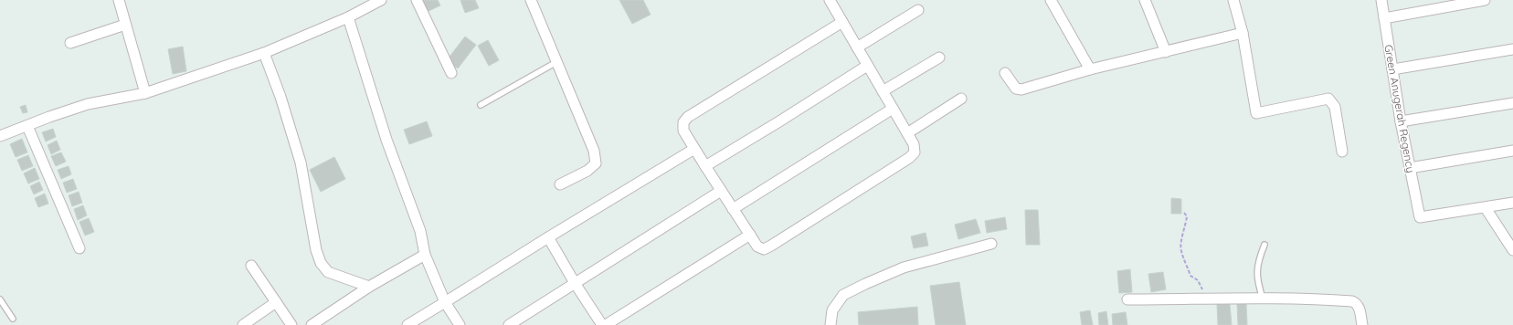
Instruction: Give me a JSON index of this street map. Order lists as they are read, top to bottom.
{
  "streets": {
    "street": ["Green Anugerah Regency"]
  }
}
